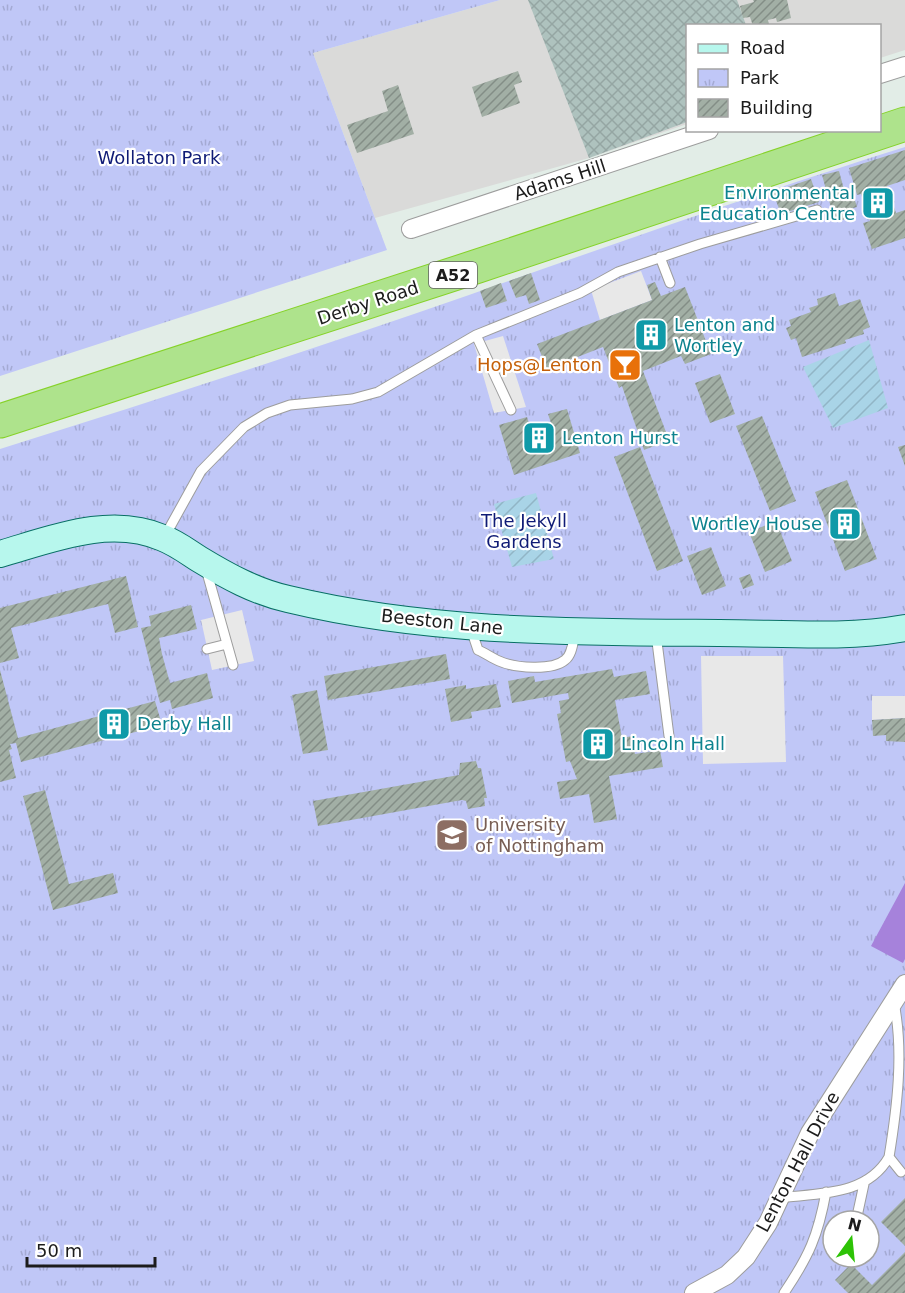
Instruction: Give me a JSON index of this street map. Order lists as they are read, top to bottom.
{
  "streets": {
    "highway": ["A52", "Derby Road"],
    "street": ["Adams Hill", "Beeston Lane", "Lenton Hall Drive"]
  },
  "parks": ["Wollaton Park", "The Jekyll Gardens"],
  "places": {
    "building": [
      "Environmental Education Centre",
      "Lenton and Wortley",
      "Lenton Hurst",
      "Wortley House",
      "Derby Hall",
      "Lincoln Hall"
    ],
    "bar": ["Hops@Lenton"],
    "school or university": ["University of Nottingham"]
  },
  "legend": ["Road", "Park", "Building"],
  "scale_bar": "50 m",
  "north": "top"
}
